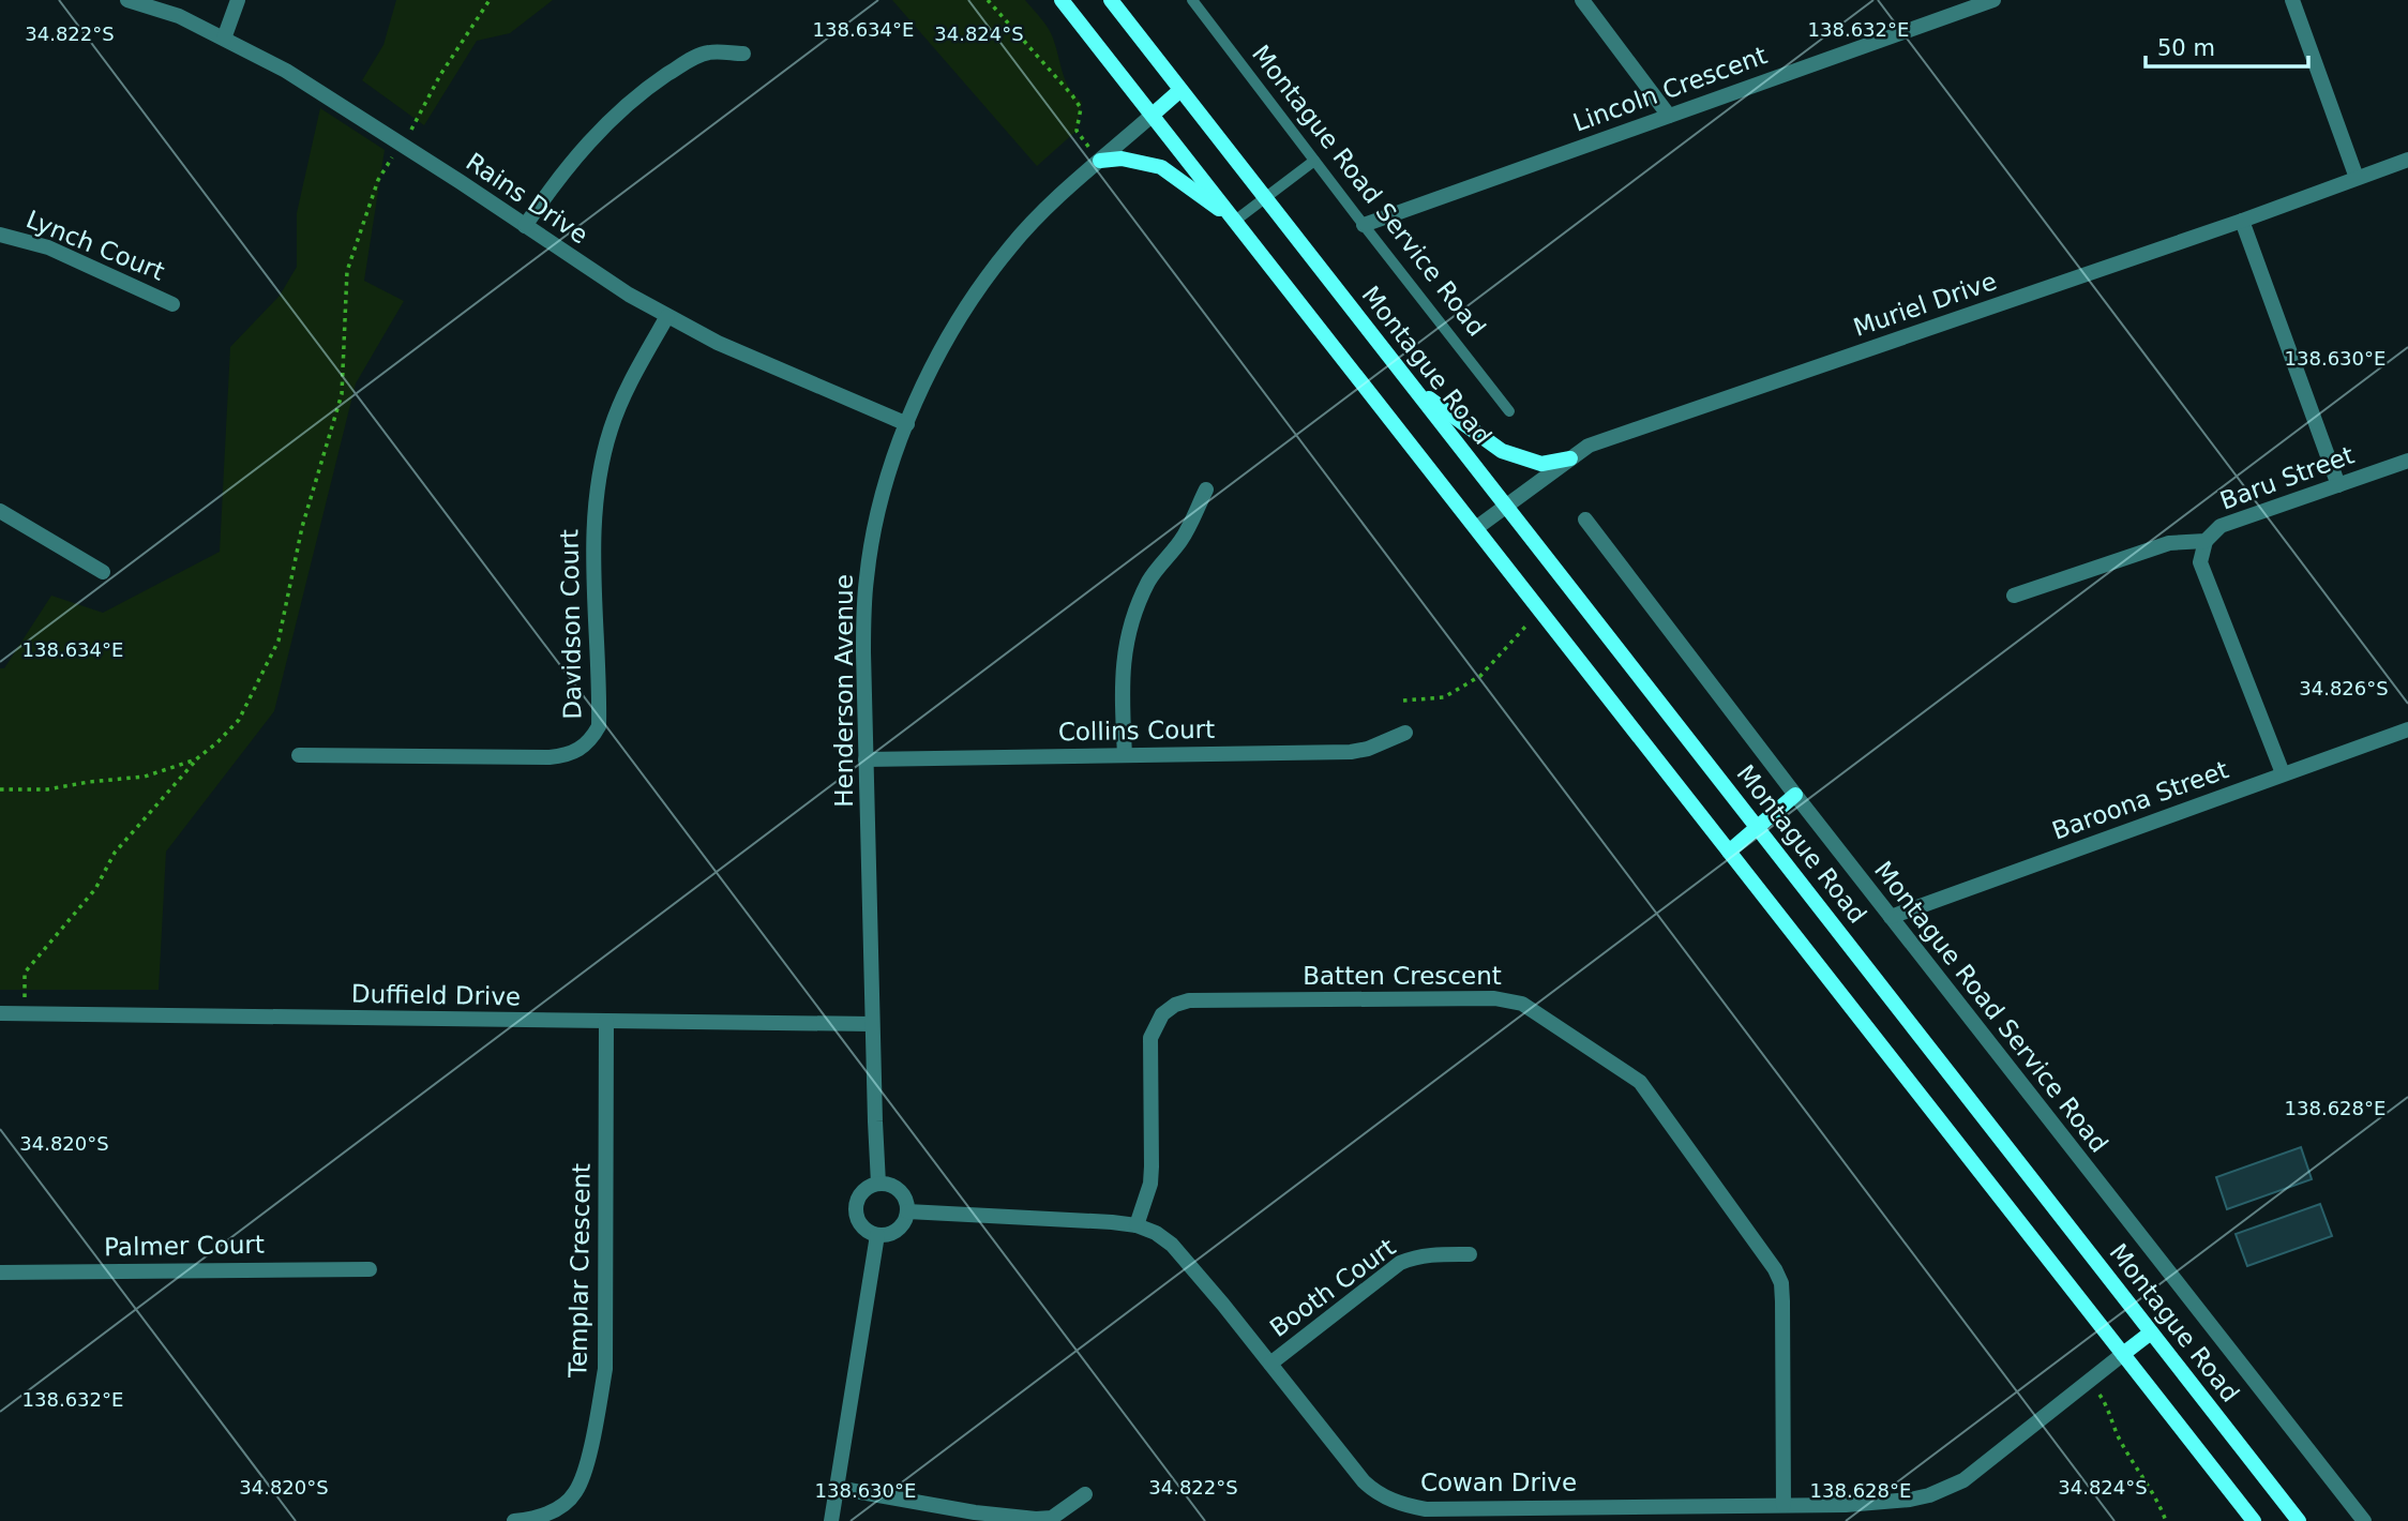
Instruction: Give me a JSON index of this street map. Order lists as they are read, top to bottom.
{
  "streets": {
    "main road": ["Montague Road"],
    "street": [
      "Lincoln Crescent",
      "Montague Road Service Road",
      "Rains Drive",
      "Lynch Court",
      "Muriel Drive",
      "Baru Street",
      "Davidson Court",
      "Henderson Avenue",
      "Collins Court",
      "Baroona Street",
      "Batten Crescent",
      "Duffield Drive",
      "Palmer Court",
      "Templar Crescent",
      "Booth Court",
      "Cowan Drive"
    ]
  },
  "crossings": [
    ["Lincoln Crescent", "Montague Road Service Road"],
    ["Montague Road Service Road", "Baroona Street"],
    ["Rains Drive", "Davidson Court"],
    ["Rains Drive", "Henderson Avenue"],
    ["Muriel Drive", "Montague Road"],
    ["Henderson Avenue", "Collins Court"],
    ["Henderson Avenue", "Duffield Drive"],
    ["Henderson Avenue", "Cowan Drive"],
    ["Batten Crescent", "Cowan Drive"],
    ["Duffield Drive", "Templar Crescent"],
    ["Booth Court", "Cowan Drive"]
  ],
  "scale_bar": "50 m",
  "coordinates": [
    "138.634°E",
    "138.632°E",
    "34.822°S",
    "34.824°S",
    "138.630°E",
    "34.826°S",
    "138.628°E",
    "34.820°S"
  ]
}
